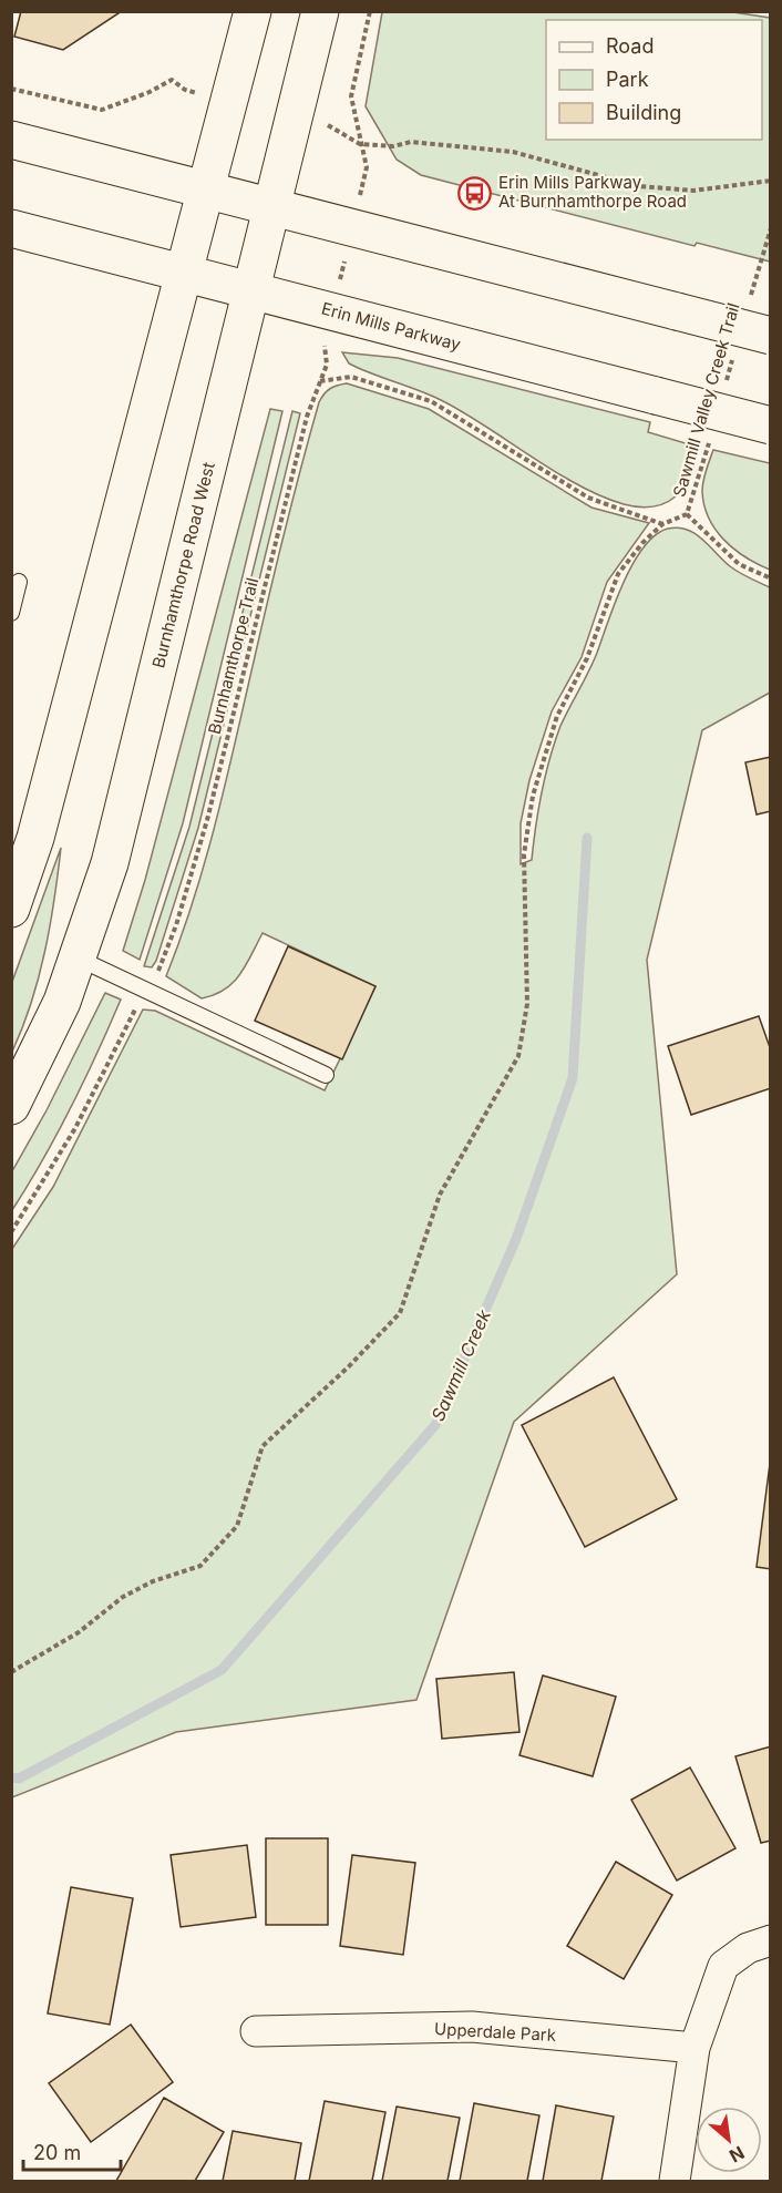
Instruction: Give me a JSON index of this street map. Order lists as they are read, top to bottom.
{
  "streets": {
    "main road": ["Erin Mills Parkway", "Burnhamthorpe Road West"],
    "street": ["Upperdale Park"],
    "path": ["Sawmill Valley Creek Trail", "Burnhamthorpe Trail"]
  },
  "crossings": [
    ["Erin Mills Parkway", "Burnhamthorpe Road West"]
  ],
  "water": ["Sawmill Creek"],
  "places": {
    "bus stop": ["Erin Mills Parkway At Burnhamthorpe Road"]
  },
  "legend": ["Road", "Park", "Building"],
  "scale_bar": "20 m",
  "north": "bottom right"
}
